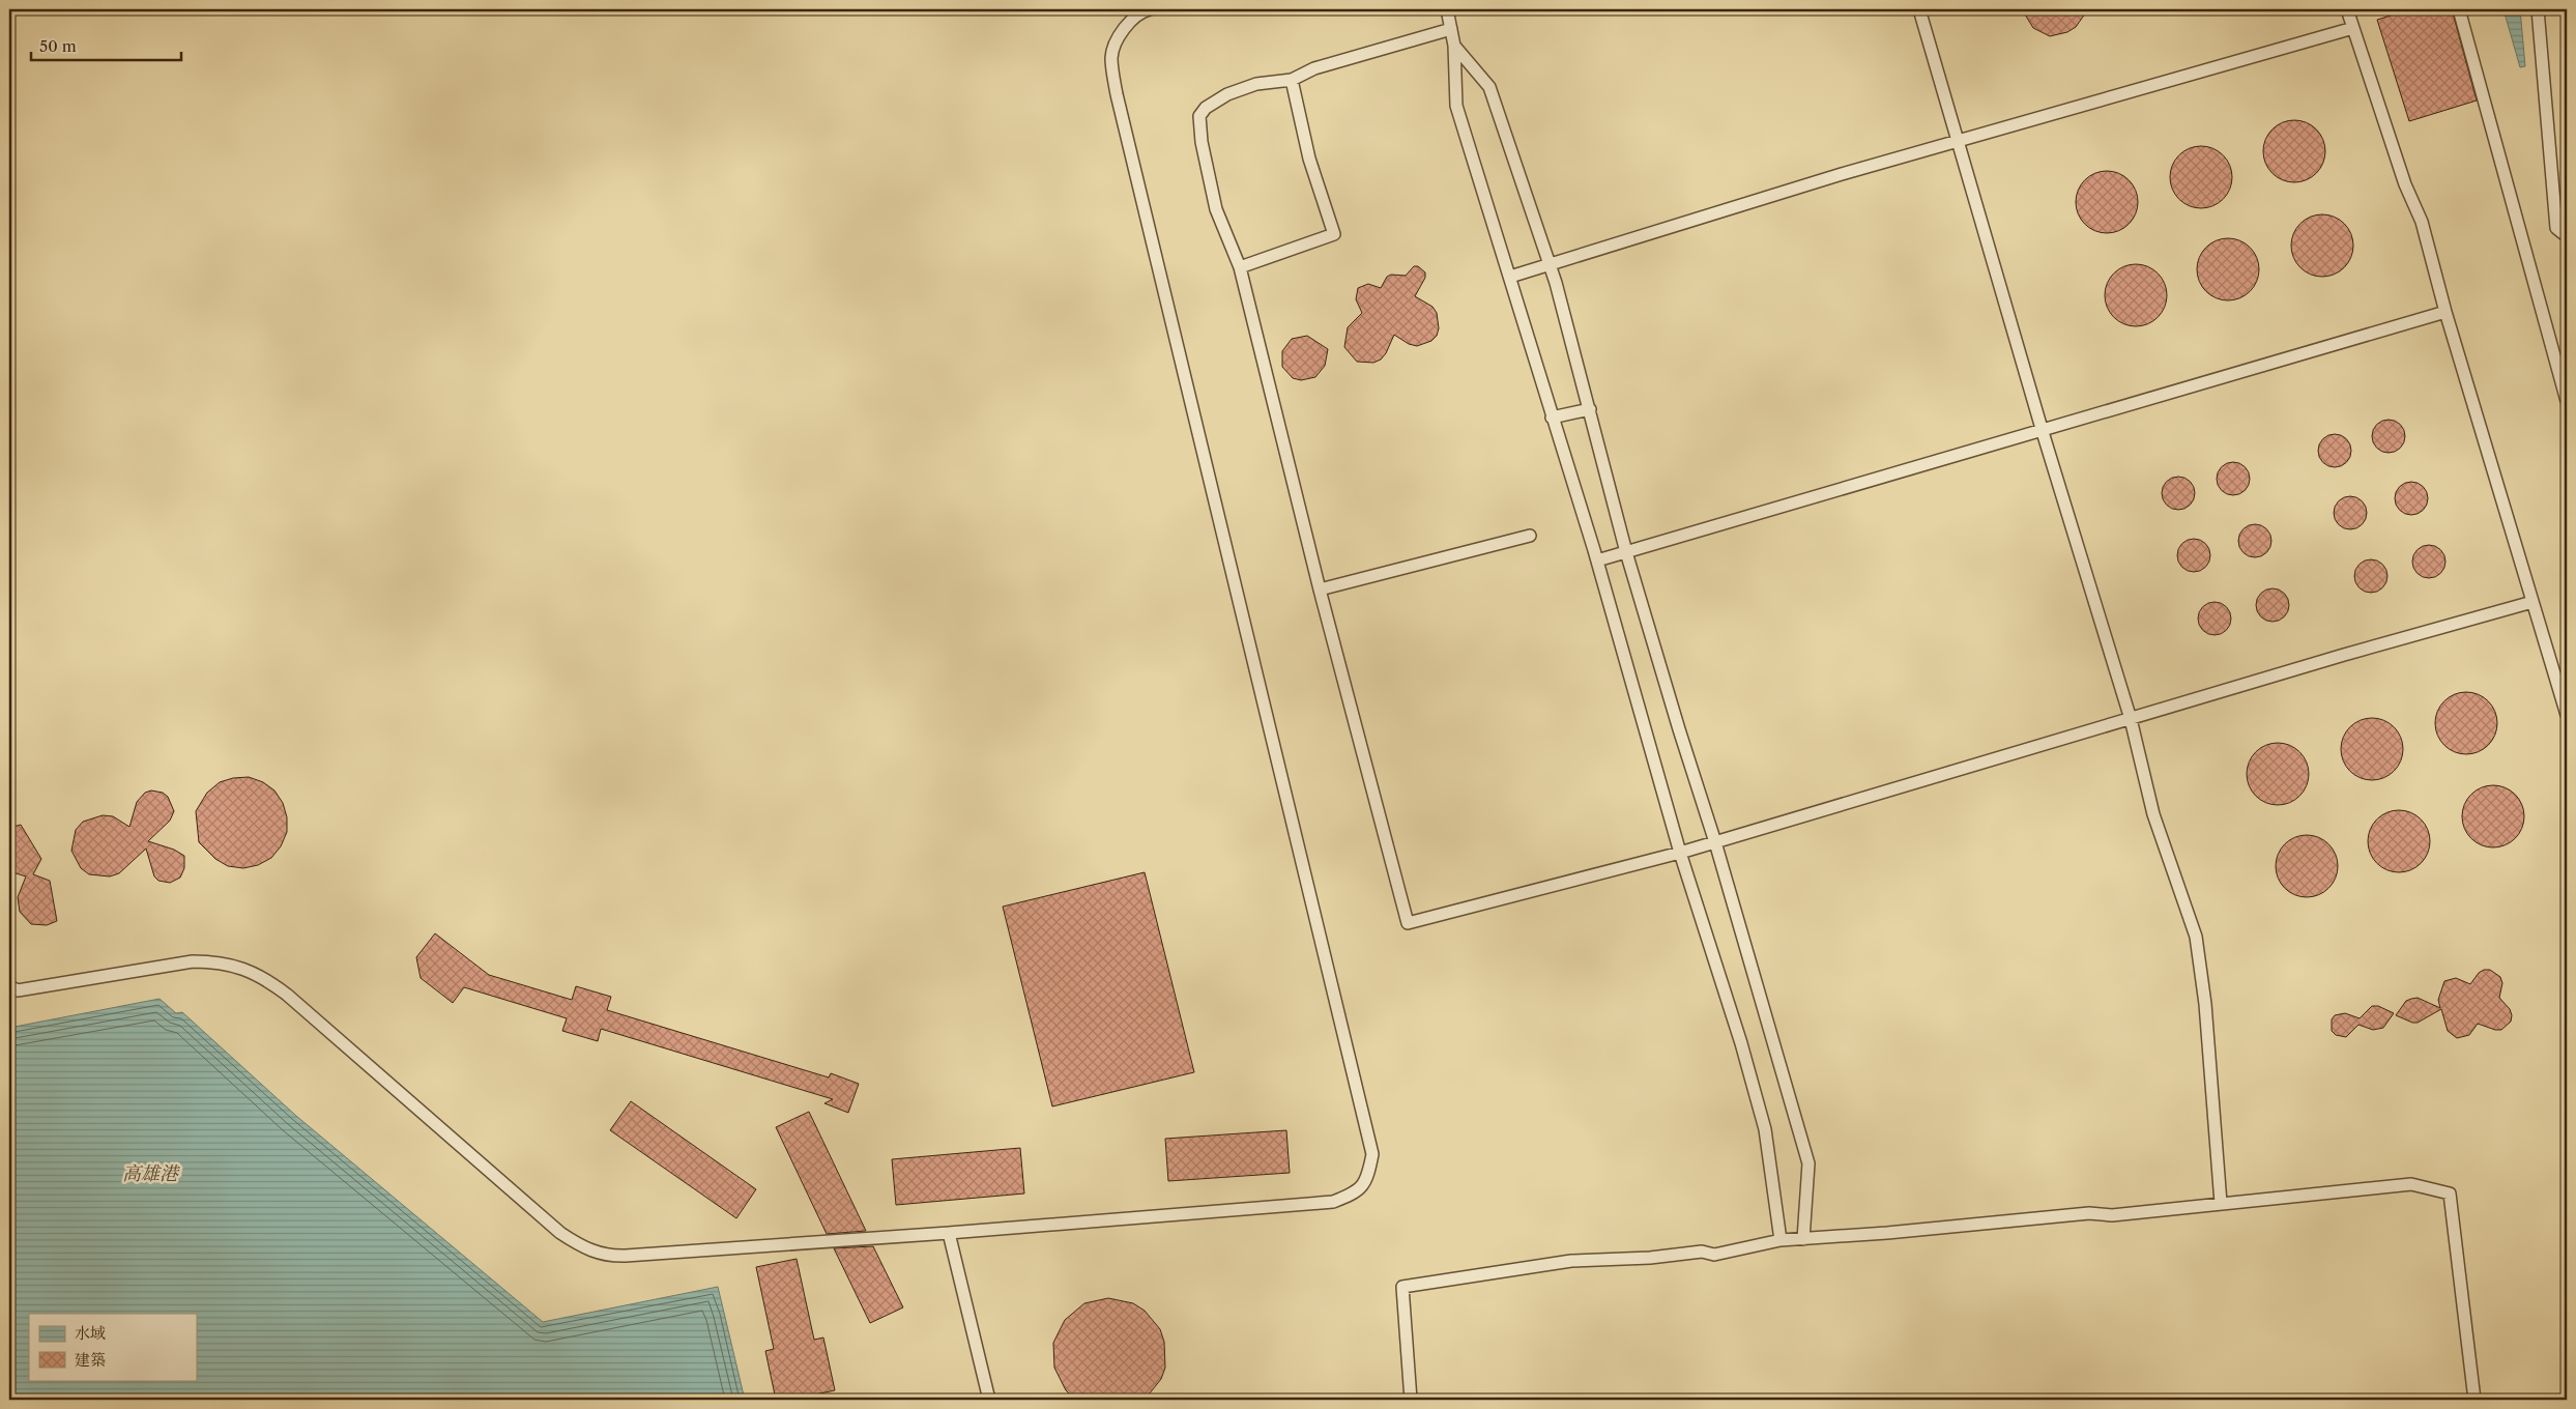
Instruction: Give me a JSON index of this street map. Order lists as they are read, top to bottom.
{
  "water": ["高雄港"],
  "legend": ["水域", "建築"],
  "scale_bar": "50 m"
}
